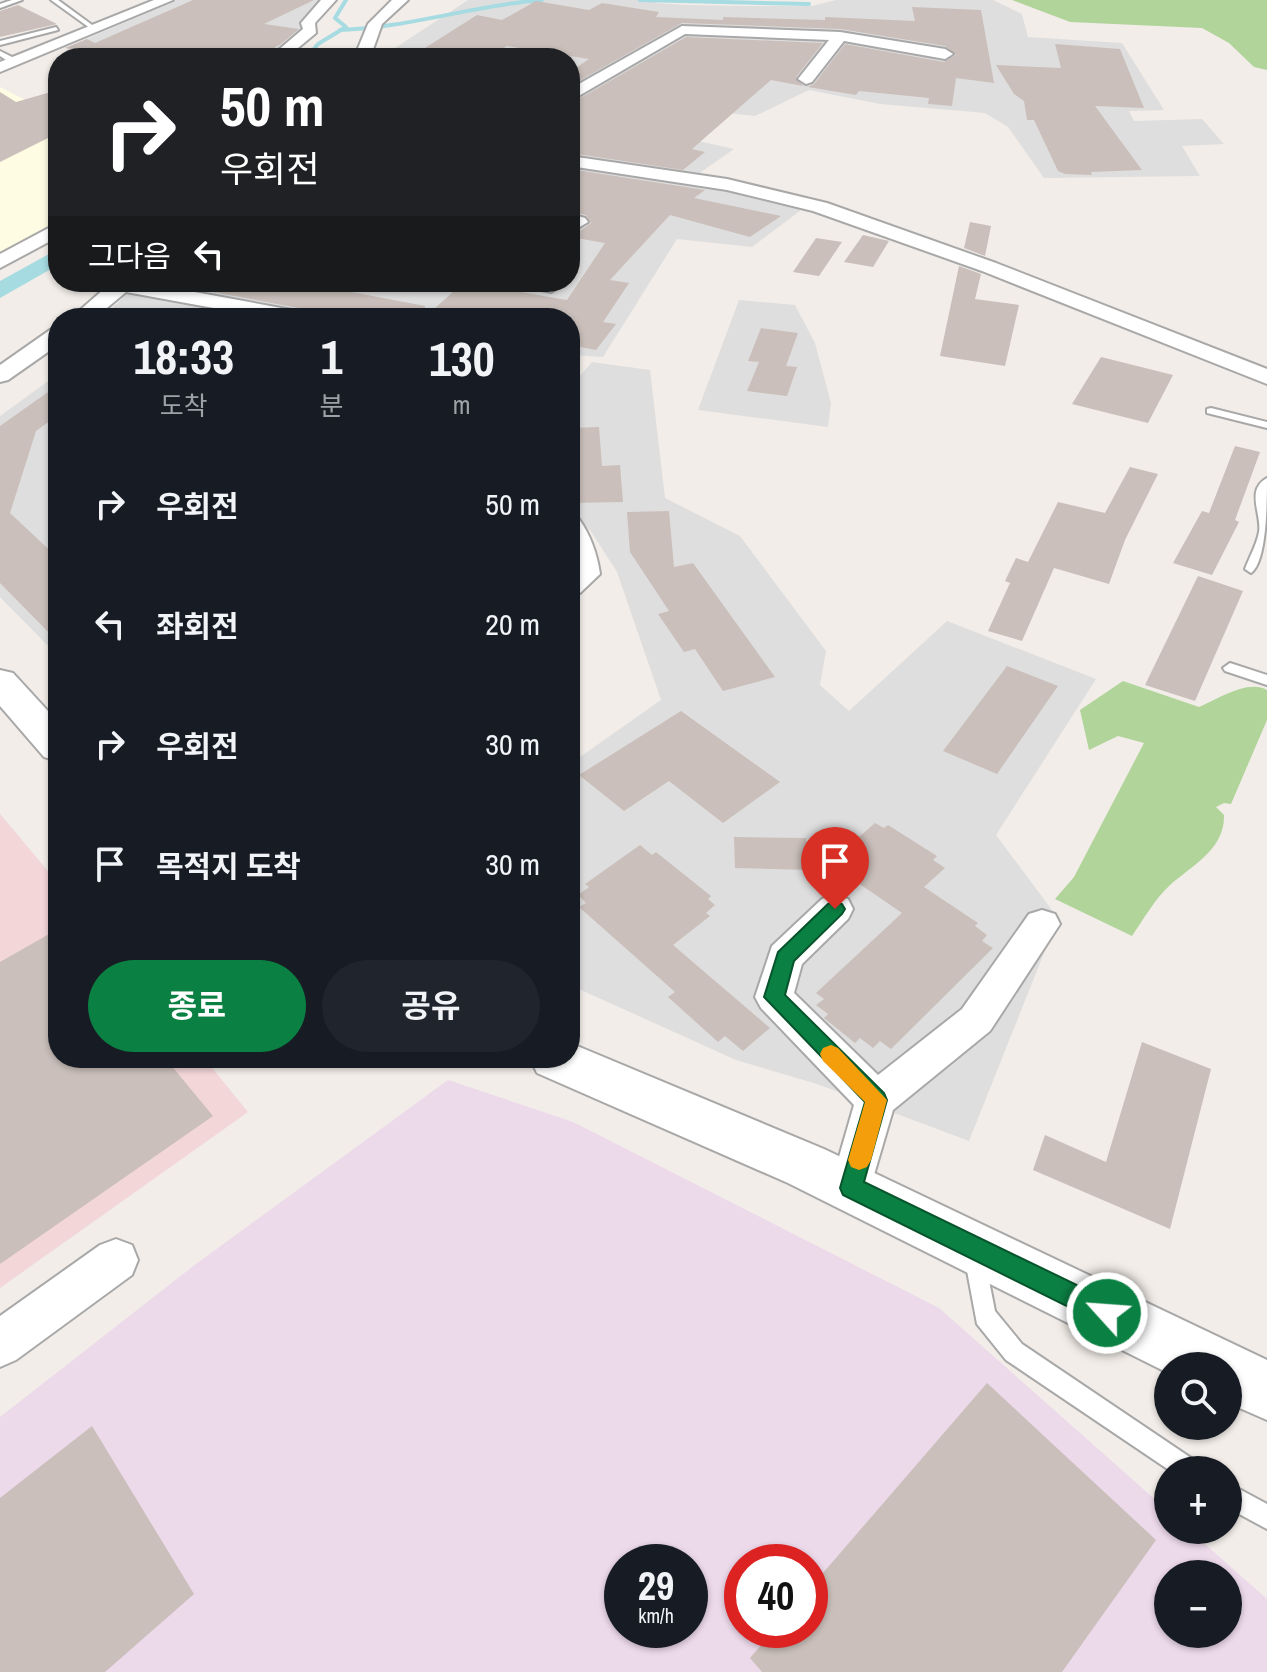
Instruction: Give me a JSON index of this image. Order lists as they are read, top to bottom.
{
  "page": {
    "turn": ["50 m", "우회전"],
    "then": "그다음",
    "eta": [
      "18:33",
      "도착",
      "1",
      "분",
      "130",
      "m"
    ],
    "list": [
      {
        "name": "우회전",
        "value": "50 m"
      },
      {
        "name": "좌회전",
        "value": "20 m"
      },
      {
        "name": "우회전",
        "value": "30 m"
      },
      {
        "name": "목적지 도착",
        "value": "30 m"
      }
    ],
    "buttons": ["종료", "공유"],
    "map_buttons": ["+", "−"],
    "speed": "29 km/h",
    "limit": "40"
  }
}
